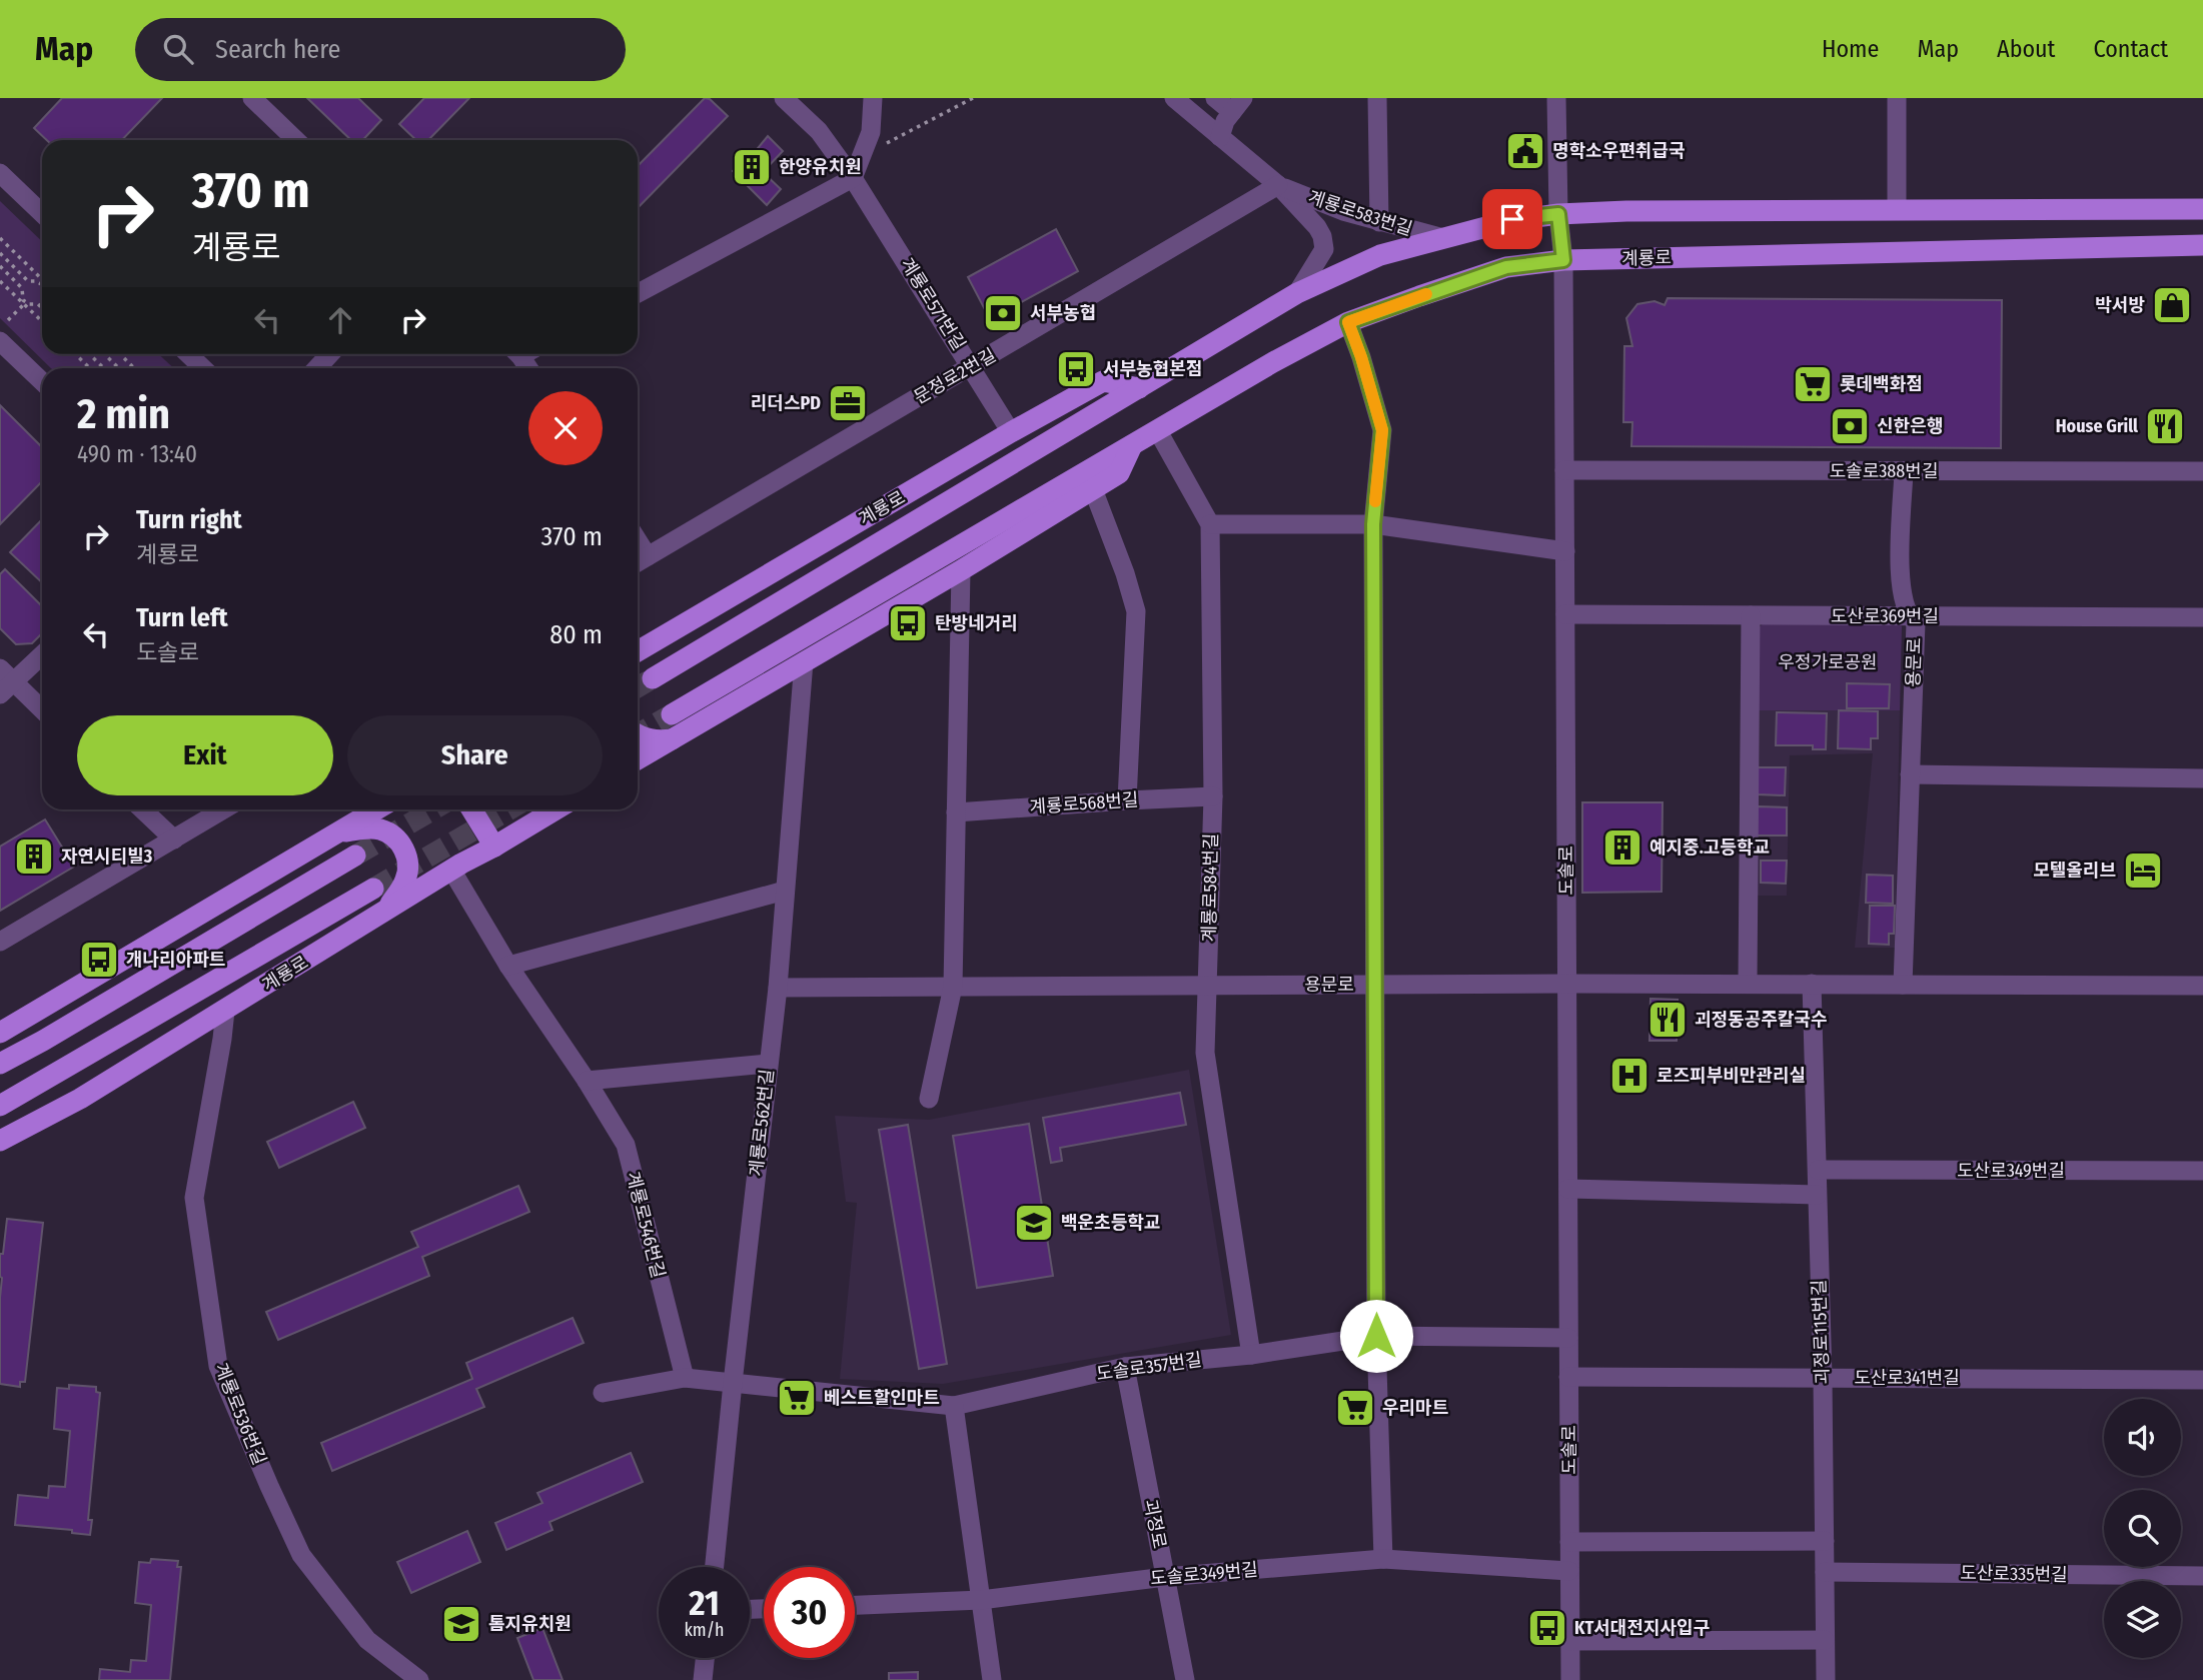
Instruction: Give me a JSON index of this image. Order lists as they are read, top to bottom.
{
  "streets": {
    "main road": ["계룡로"],
    "street": [
      "계룡로583번길",
      "계룡로571번길",
      "문정로2번길",
      "도솔로388번길",
      "도산로369번길",
      "용문로",
      "계룡로568번길",
      "도솔로",
      "계룡로584번길",
      "계룡로562번길",
      "도산로349번길",
      "계룡로546번길",
      "괴정로115번길",
      "도솔로357번길",
      "도산로341번길",
      "계룡로536번길",
      "괴정로",
      "도솔로349번길",
      "도산로335번길"
    ]
  },
  "crossings": [
    ["계룡로583번길", "계룡로"],
    ["계룡로583번길", "문정로2번길"],
    ["계룡로", "계룡로571번길"],
    ["계룡로", "도솔로"],
    ["계룡로", "계룡로584번길"],
    ["계룡로", "계룡로546번길"],
    ["계룡로", "계룡로536번길"],
    ["계룡로571번길", "문정로2번길"],
    ["도솔로388번길", "용문로"],
    ["도솔로388번길", "도솔로"],
    ["도산로369번길", "용문로"],
    ["도산로369번길", "도솔로"],
    ["용문로", "도솔로"],
    ["용문로", "계룡로584번길"],
    ["용문로", "계룡로562번길"],
    ["용문로", "괴정로115번길"],
    ["계룡로568번길", "계룡로584번길"],
    ["도솔로", "도솔로357번길"],
    ["도솔로", "도산로341번길"],
    ["도솔로", "도솔로349번길"],
    ["계룡로584번길", "도솔로357번길"],
    ["계룡로562번길", "도솔로357번길"],
    ["도산로349번길", "괴정로115번길"],
    ["괴정로115번길", "도산로341번길"],
    ["괴정로115번길", "도산로335번길"],
    ["도솔로357번길", "괴정로"],
    ["괴정로", "도솔로349번길"]
  ],
  "parks": ["우정가로공원"],
  "places": {
    "public building": ["명학소우편취급국"],
    "building": ["한양유치원", "예지중.고등학교", "자연시티빌3"],
    "shop": ["박서방"],
    "bank": ["서부농협", "신한은행"],
    "bus stop": [
      "서부농협본점",
      "탄방네거리",
      "개나리아파트",
      "KT서대전지사입구"
    ],
    "supermarket": ["롯데백화점", "베스트할인마트", "우리마트"],
    "office": ["리더스PD"],
    "restaurant": ["House Grill", "괴정동공주칼국수"],
    "hotel": ["모텔올리브"],
    "hospital": ["로즈피부비만관리실"],
    "school or university": ["백운초등학교", "톰지유치원"]
  },
  "page": {
    "header": "Map",
    "search": "Search here",
    "nav": [
      "Home",
      "Map",
      "About",
      "Contact"
    ],
    "turn": ["370 m", "계룡로"],
    "heading": ["2 min", "490 m · 13:40"],
    "list": [
      {
        "name": "Turn right",
        "note": "계룡로",
        "value": "370 m"
      },
      {
        "name": "Turn left",
        "note": "도솔로",
        "value": "80 m"
      }
    ],
    "buttons": ["Exit", "Share"],
    "speed": "21 km/h",
    "limit": "30"
  }
}
